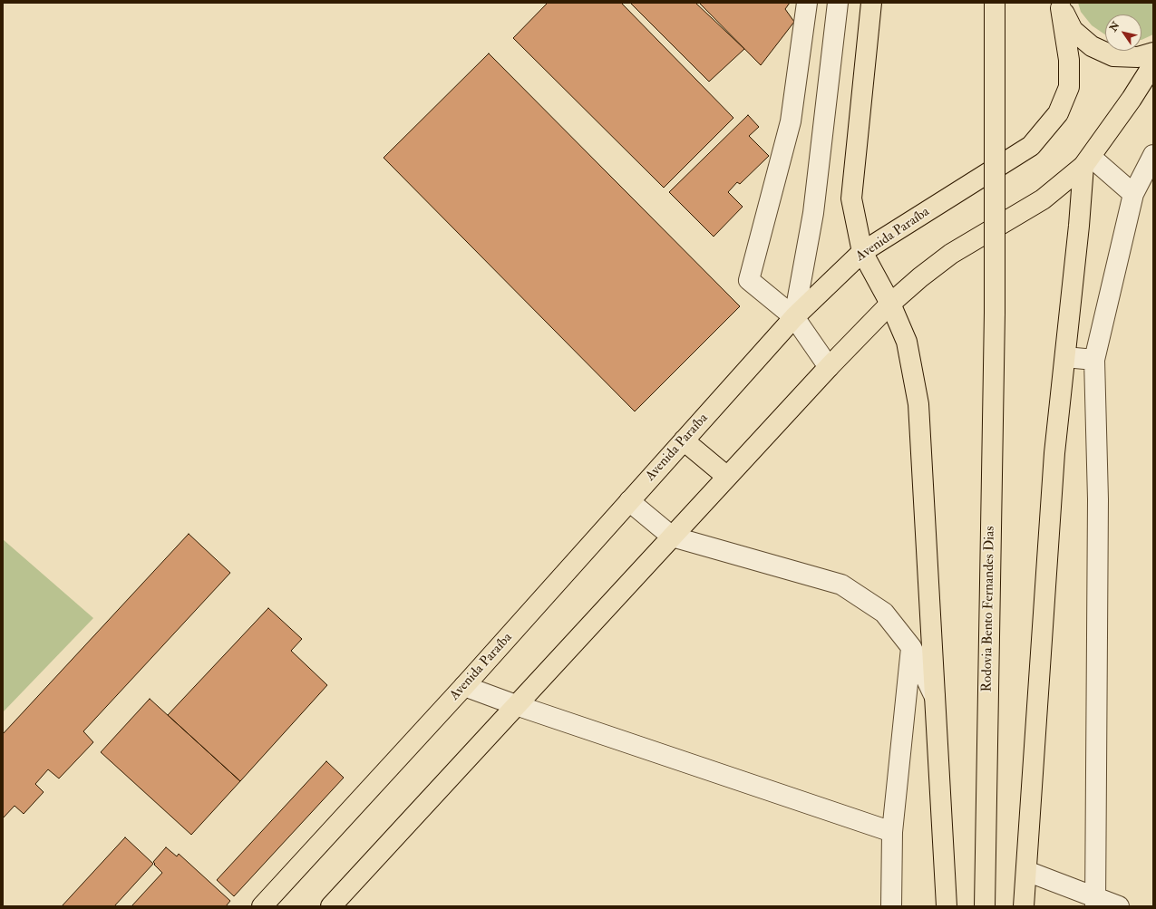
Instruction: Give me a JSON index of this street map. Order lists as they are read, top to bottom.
{
  "streets": {
    "main road": ["Avenida Paraíba", "Rodovia Bento Fernandes Dias"]
  },
  "north": "top left"
}
